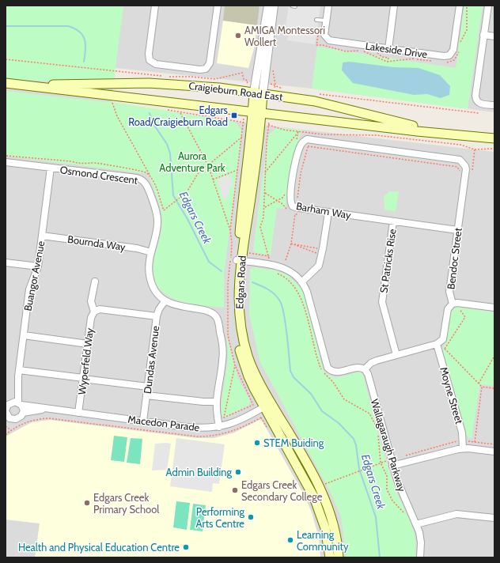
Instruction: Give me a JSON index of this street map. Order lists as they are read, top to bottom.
{
  "streets": {
    "main road": ["Craigieburn Road East", "Edgars Road"],
    "street": [
      "Lakeside Drive",
      "Osmond Crescent",
      "Barham Way",
      "Bournda Way",
      "Bendoc Street",
      "St Patricks Rise",
      "Buangor Avenue",
      "Dundas Avenue",
      "Wyperfeld Way",
      "Moyne Street",
      "Macedon Parade",
      "Wallagaraugh Parkway"
    ]
  },
  "crossings": [
    ["Craigieburn Road East", "Edgars Road"],
    ["Osmond Crescent", "Bournda Way"],
    ["Osmond Crescent", "Buangor Avenue"],
    ["Osmond Crescent", "Dundas Avenue"],
    ["Osmond Crescent", "Macedon Parade"],
    ["Barham Way", "Bendoc Street"],
    ["Barham Way", "St Patricks Rise"],
    ["Bournda Way", "Buangor Avenue"],
    ["Bendoc Street", "Moyne Street"],
    ["Buangor Avenue", "Macedon Parade"],
    ["Edgars Road", "Macedon Parade"],
    ["Dundas Avenue", "Macedon Parade"],
    ["Wyperfeld Way", "Macedon Parade"]
  ],
  "water": ["Edgars Creek"],
  "parks": ["Aurora Adventure Park"],
  "places": {
    "other": [
      "AMIGA Montessori Wollert",
      "STEM Buiding",
      "Admin Building",
      "Edgars Creek Secondary College",
      "Edgars Creek Primary School",
      "Performing Arts Centre",
      "Learning Community",
      "Health and Physical Education Centre"
    ],
    "transit": ["Edgars Road/Craigieburn Road"]
  }
}
